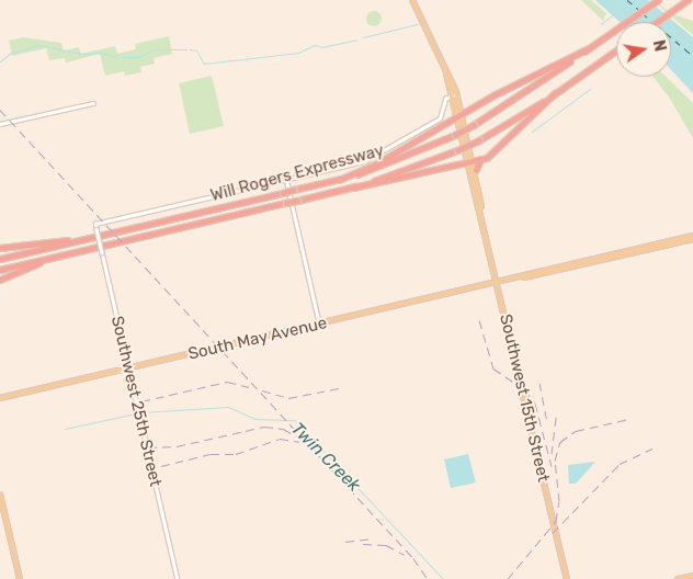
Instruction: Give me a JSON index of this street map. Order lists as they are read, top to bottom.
{
  "streets": {
    "highway": ["Will Rogers Expressway"],
    "main road": ["South May Avenue", "Southwest 15th Street"],
    "street": ["Southwest 25th Street"]
  },
  "crossings": [
    ["South May Avenue", "Southwest 15th Street"],
    ["South May Avenue", "Southwest 25th Street"]
  ],
  "water": ["Twin Creek"],
  "north": "right"
}
